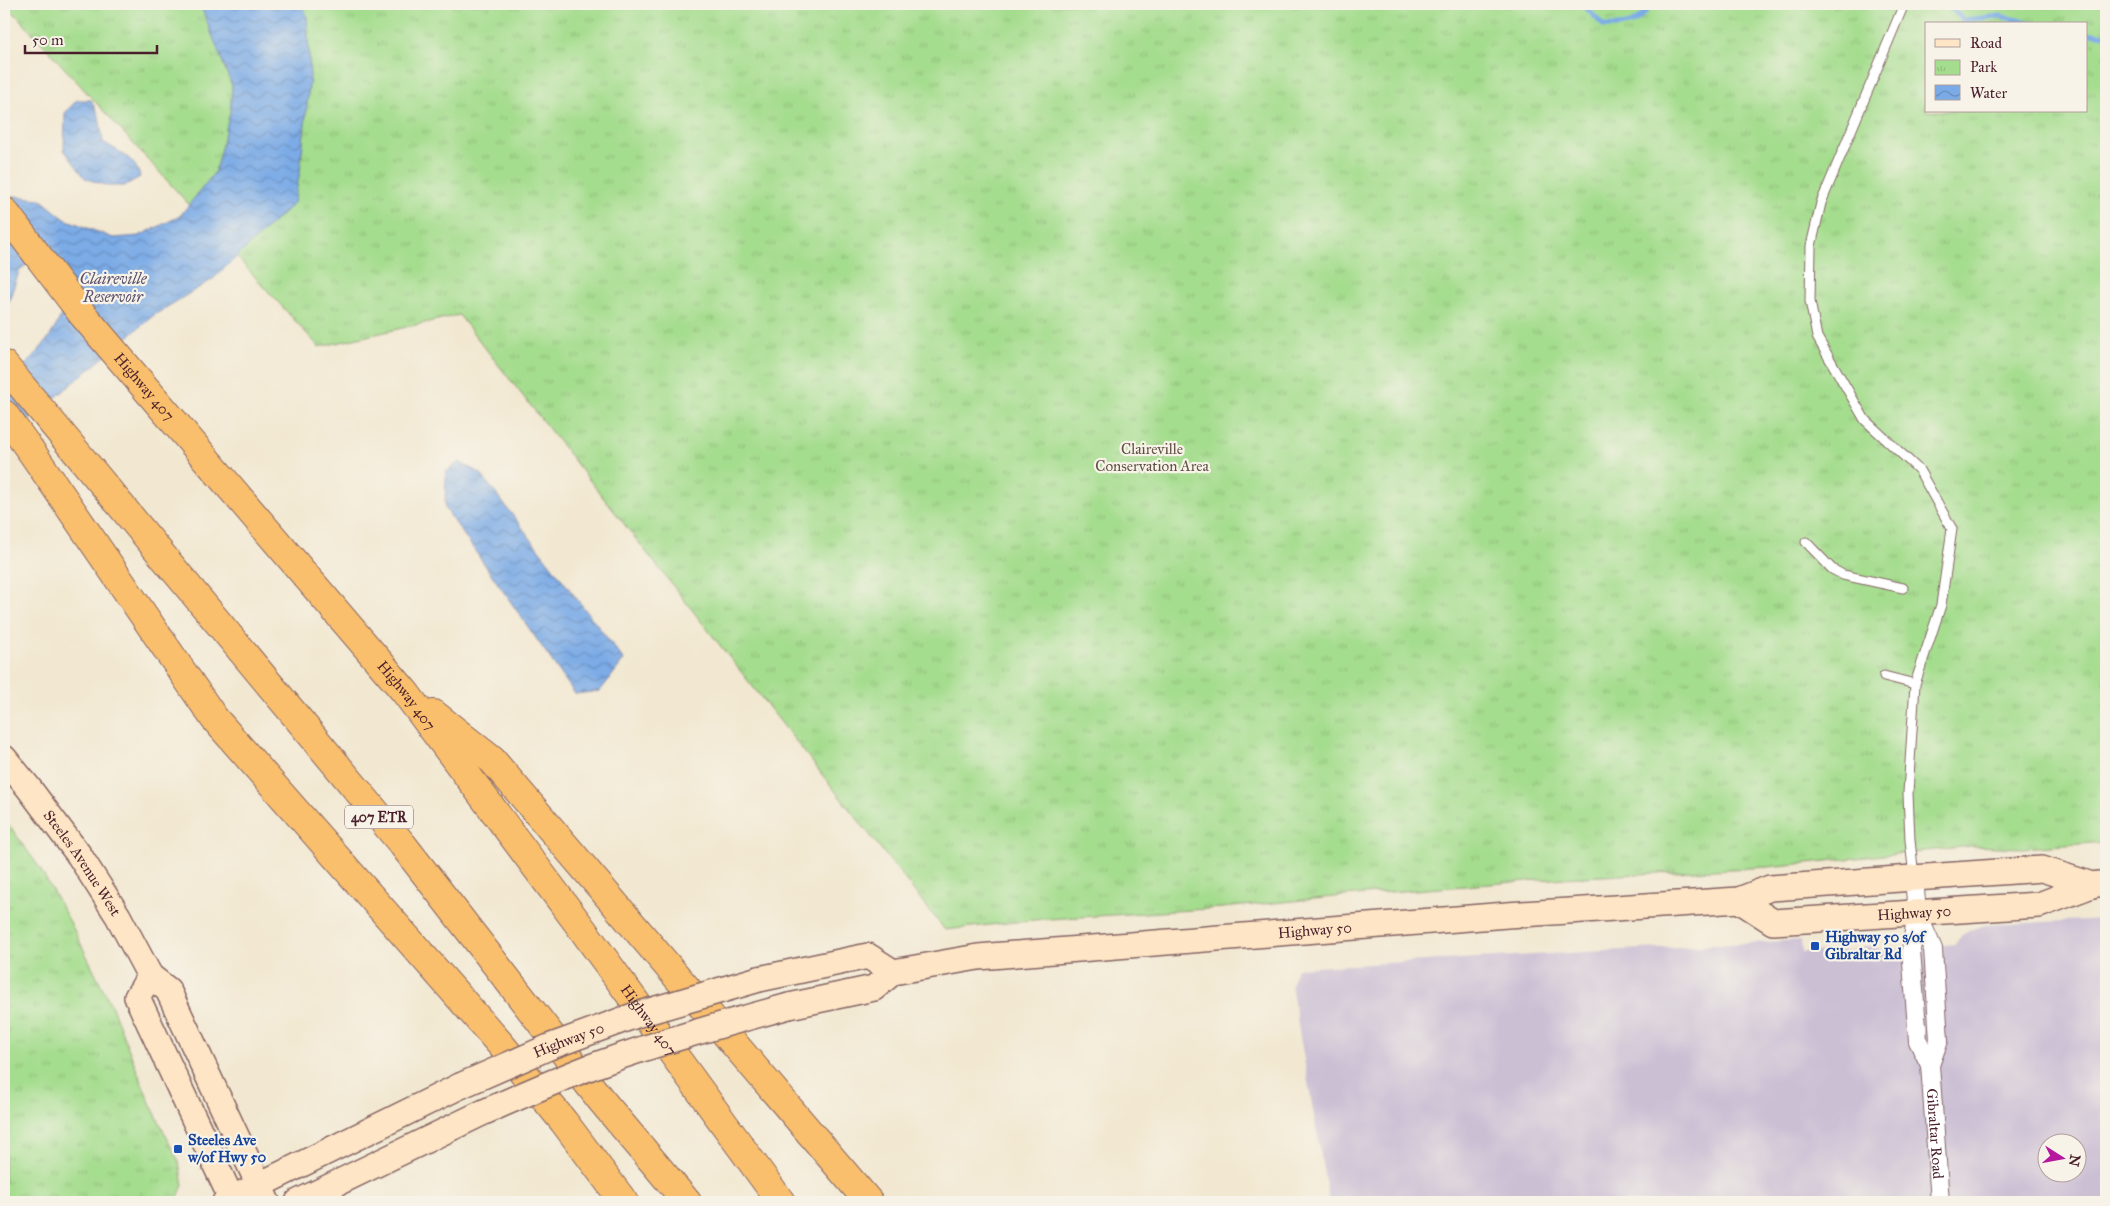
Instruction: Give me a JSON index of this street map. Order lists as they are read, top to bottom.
{
  "streets": {
    "highway": ["Highway 407", "407 ETR"],
    "main road": ["Steeles Avenue West", "Highway 50"],
    "street": ["Gibraltar Road"]
  },
  "crossings": [
    ["Steeles Avenue West", "Highway 50"],
    ["Highway 50", "Gibraltar Road"]
  ],
  "water": ["Claireville Reservoir"],
  "parks": ["Claireville Conservation Area"],
  "places": {
    "transit": ["Highway 50 s/of Gibraltar Rd", "Steeles Ave w/of Hwy 50"]
  },
  "legend": ["Road", "Park", "Water"],
  "scale_bar": "50 m",
  "north": "right"
}
